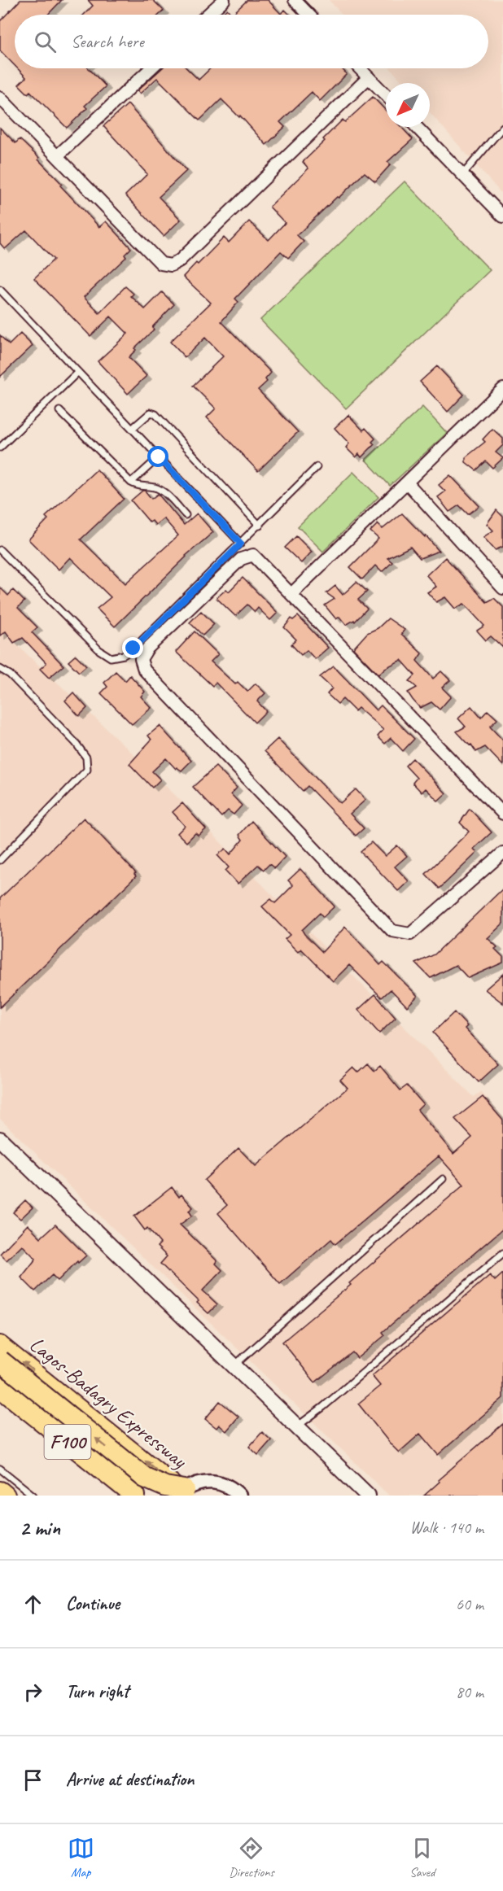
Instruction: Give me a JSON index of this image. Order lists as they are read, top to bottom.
{
  "streets": {
    "highway": ["F100"],
    "main road": ["Lagos-Badagry Expressway"]
  },
  "north": "bottom left",
  "page": {
    "search": "Search here",
    "heading": ["2 min", "Walk · 140 m"],
    "list": [
      ["Continue", "60 m"],
      ["Turn right", "80 m"],
      "Arrive at destination"
    ],
    "nav": ["Map", "Directions", "Saved"]
  }
}
